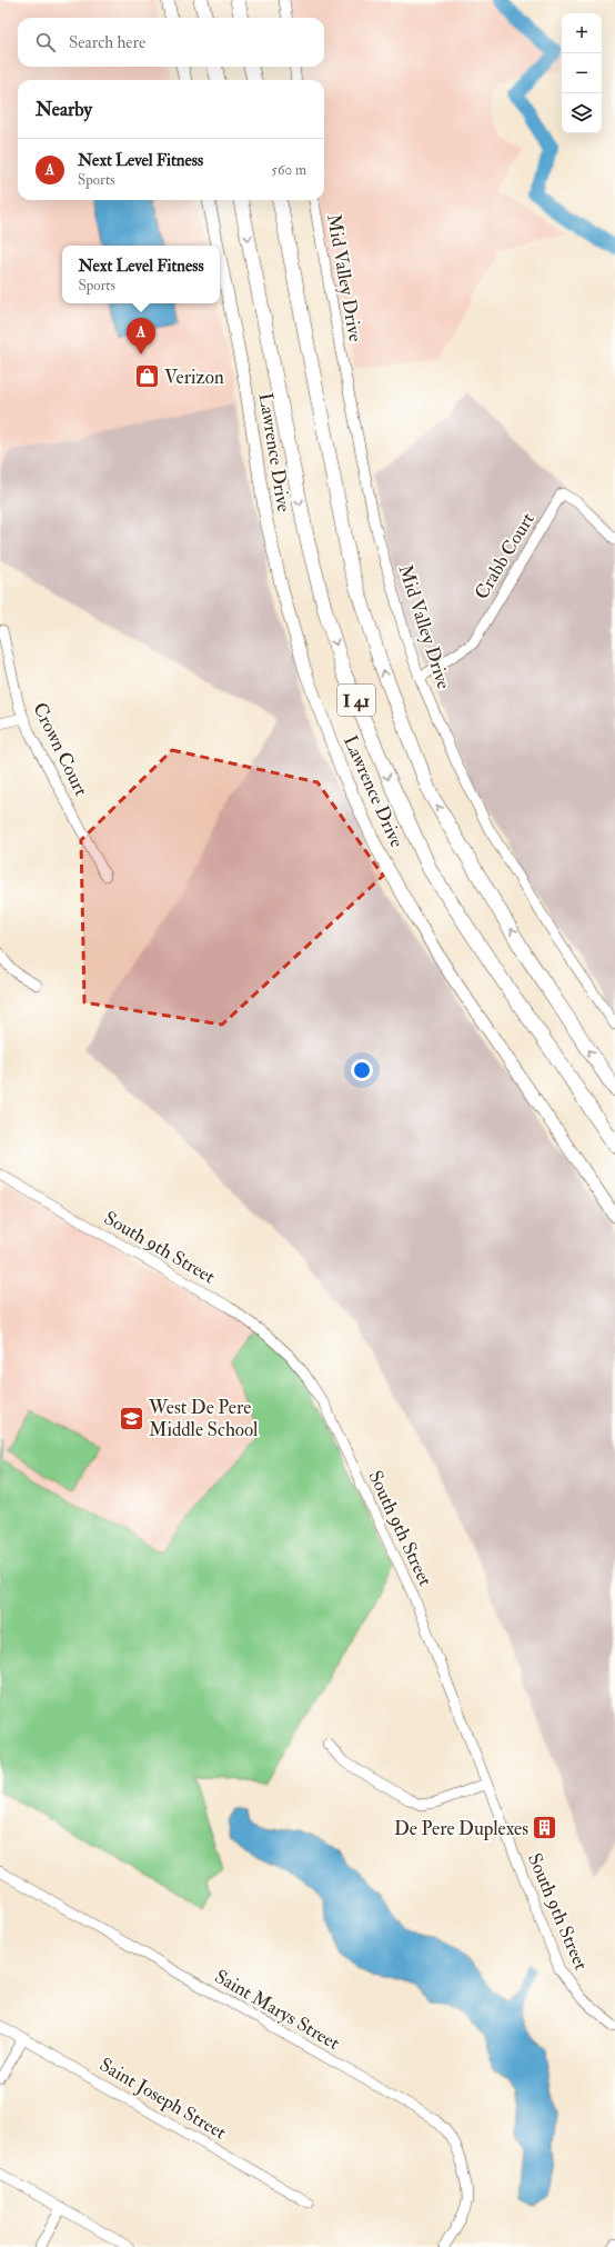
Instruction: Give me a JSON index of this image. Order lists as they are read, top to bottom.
{
  "streets": {
    "highway": ["I 41"],
    "main road": ["Lawrence Drive"],
    "street": [
      "Mid Valley Drive",
      "Crabb Court",
      "Crown Court",
      "South 9th Street",
      "Saint Marys Street",
      "Saint Joseph Street"
    ]
  },
  "crossings": [
    ["Mid Valley Drive", "Crabb Court"]
  ],
  "places": {
    "shop": ["Verizon"],
    "school or university": ["West De Pere Middle School"],
    "building": ["De Pere Duplexes"]
  },
  "page": {
    "map_buttons": ["+", "−"],
    "search": "Search here",
    "heading": "Nearby",
    "list": [
      {
        "mark": "A",
        "name": "Next Level Fitness",
        "note": "Sports",
        "value": "560 m"
      }
    ],
    "popup": ["Next Level Fitness", "Sports"],
    "pins": "A"
  }
}
